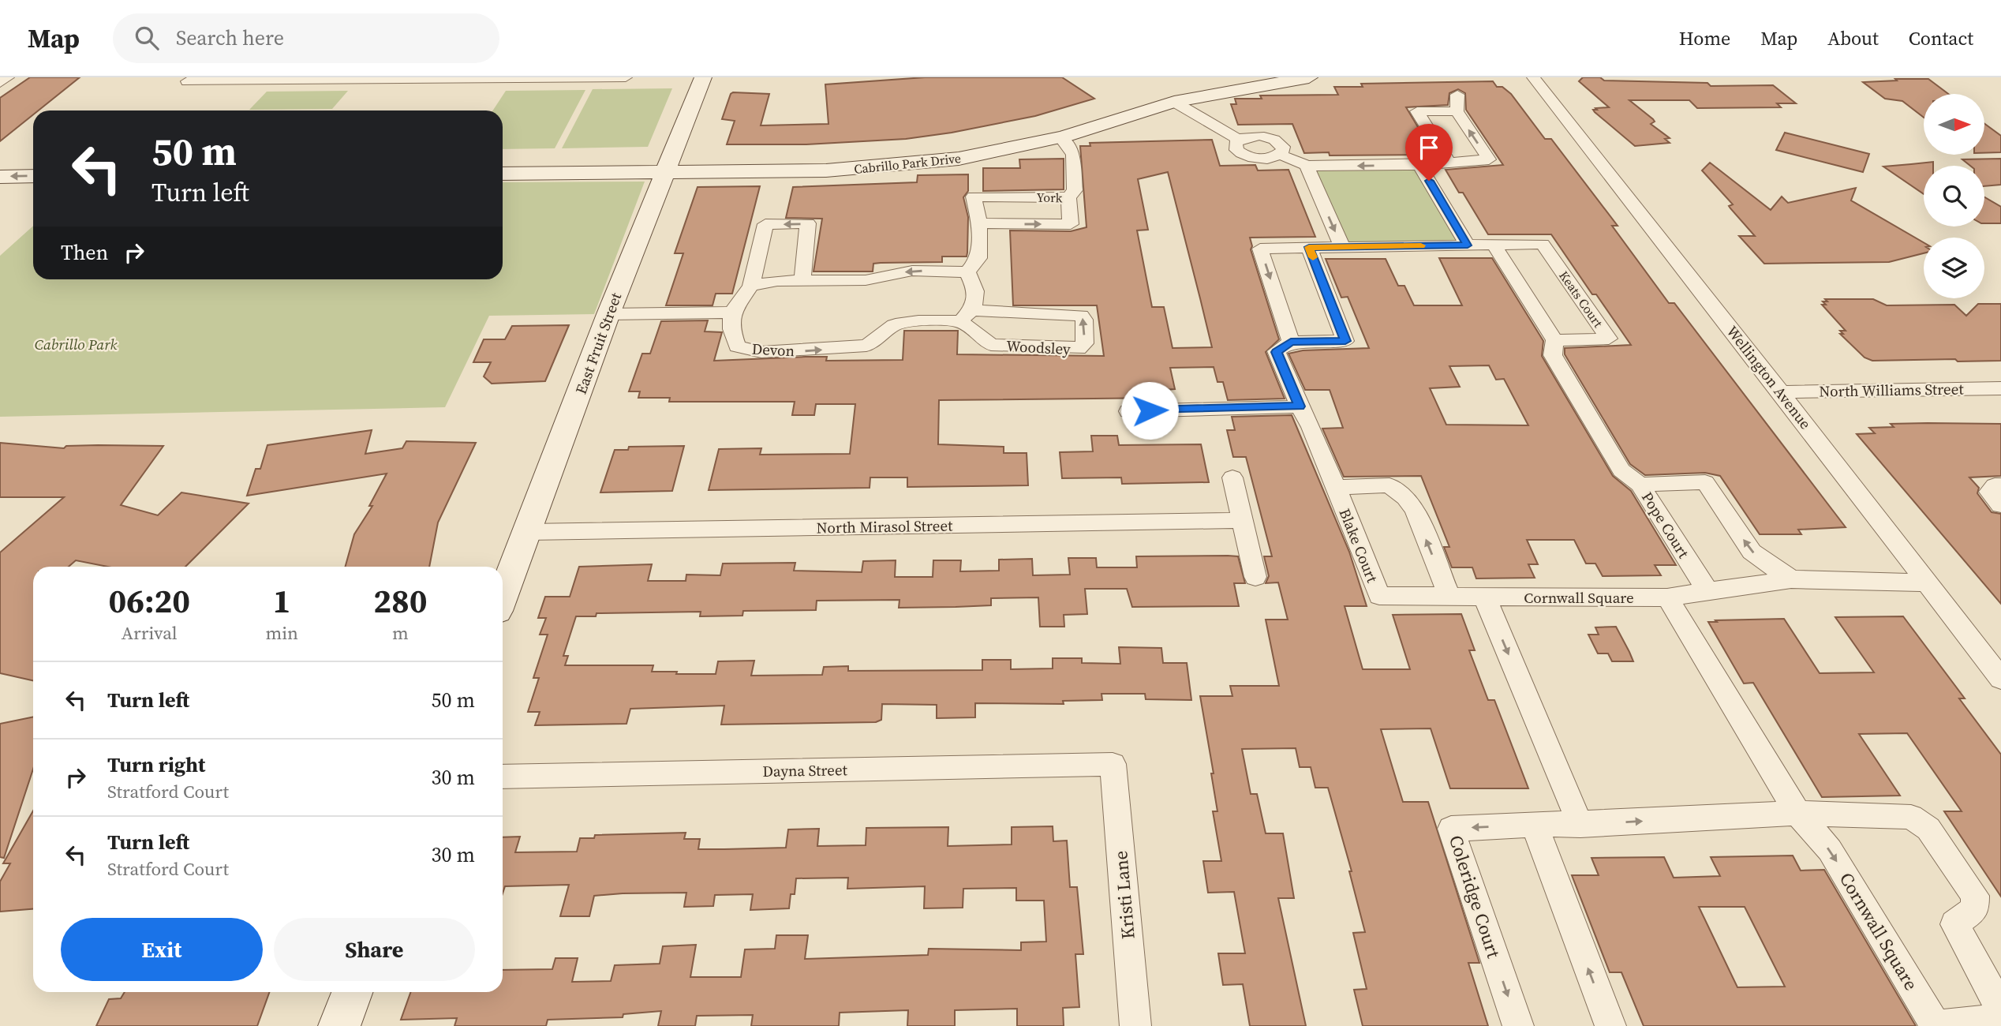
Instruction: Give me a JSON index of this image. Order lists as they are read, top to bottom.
{
  "streets": {
    "street": [
      "Cabrillo Park Drive",
      "York",
      "Keats Court",
      "East Fruit Street",
      "Woodsley",
      "Devon",
      "Wellington Avenue",
      "North Williams Street",
      "Pope Court",
      "North Mirasol Street",
      "Blake Court",
      "Cornwall Square",
      "Dayna Street",
      "Kristi Lane",
      "Coleridge Court"
    ]
  },
  "crossings": [
    ["Cabrillo Park Drive", "East Fruit Street"],
    ["Keats Court", "Blake Court"],
    ["East Fruit Street", "North Mirasol Street"],
    ["Woodsley", "Devon"],
    ["Wellington Avenue", "North Williams Street"],
    ["Blake Court", "Cornwall Square"],
    ["Dayna Street", "Kristi Lane"]
  ],
  "one_way": ["Cornwall Square"],
  "parks": ["Cabrillo Park"],
  "north": "right",
  "page": {
    "header": "Map",
    "search": "Search here",
    "nav": [
      "Home",
      "Map",
      "About",
      "Contact"
    ],
    "turn": ["50 m", "Turn left"],
    "then": "Then",
    "eta": [
      "06:20",
      "Arrival",
      "1",
      "min",
      "280",
      "m"
    ],
    "list": [
      {
        "name": "Turn left",
        "value": "50 m"
      },
      {
        "name": "Turn right",
        "note": "Stratford Court",
        "value": "30 m"
      },
      {
        "name": "Turn left",
        "note": "Stratford Court",
        "value": "30 m"
      }
    ],
    "buttons": ["Exit", "Share"]
  }
}
